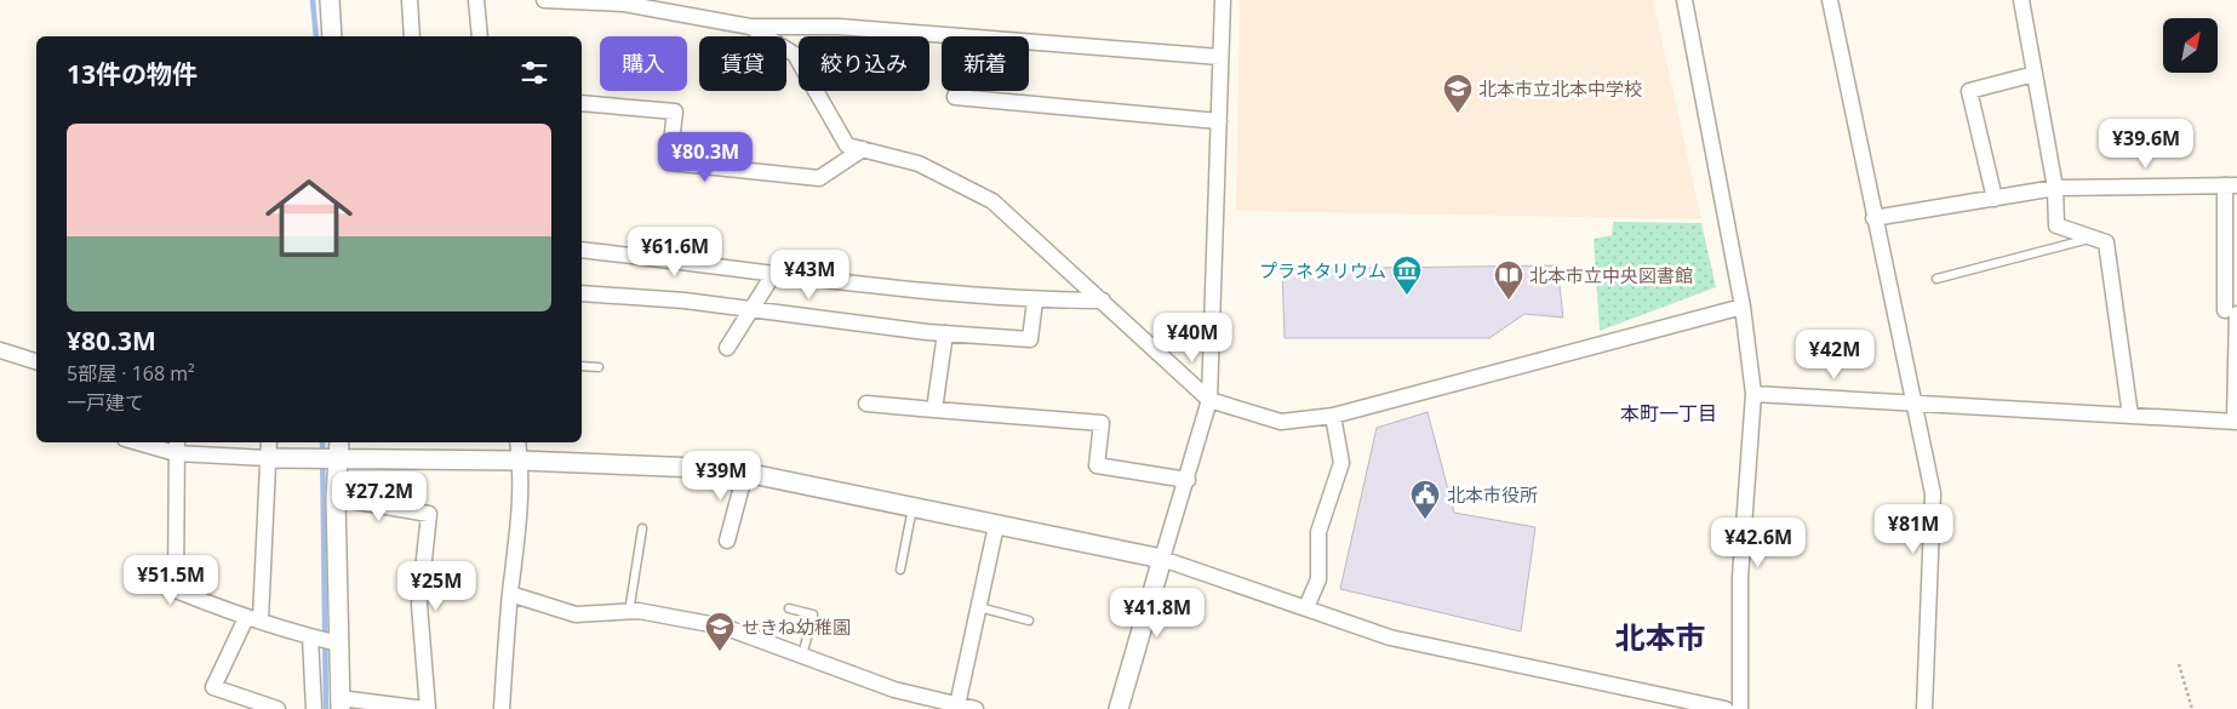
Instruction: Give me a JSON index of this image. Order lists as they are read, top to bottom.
{
  "districts": ["本町一丁目", "北本市"],
  "places": {
    "school or university": ["北本市立北本中学校", "せきね幼稚園"],
    "museum": ["プラネタリウム"],
    "library": ["北本市立中央図書館"],
    "public building": ["北本市役所"]
  },
  "north": "top right",
  "page": {
    "chip": [
      "購入",
      "賃貸",
      "絞り込み",
      "新着"
    ],
    "heading": "13件の物件",
    "list": [
      {
        "name": "¥80.3M",
        "note": "5部屋 · 168 m² · 一戸建て"
      }
    ],
    "price": [
      "¥39.6M",
      "¥80.3M",
      "¥61.6M",
      "¥43M",
      "¥40M",
      "¥42M",
      "¥39M",
      "¥27.2M",
      "¥81M",
      "¥42.6M",
      "¥51.5M",
      "¥25M",
      "¥41.8M"
    ]
  }
}
